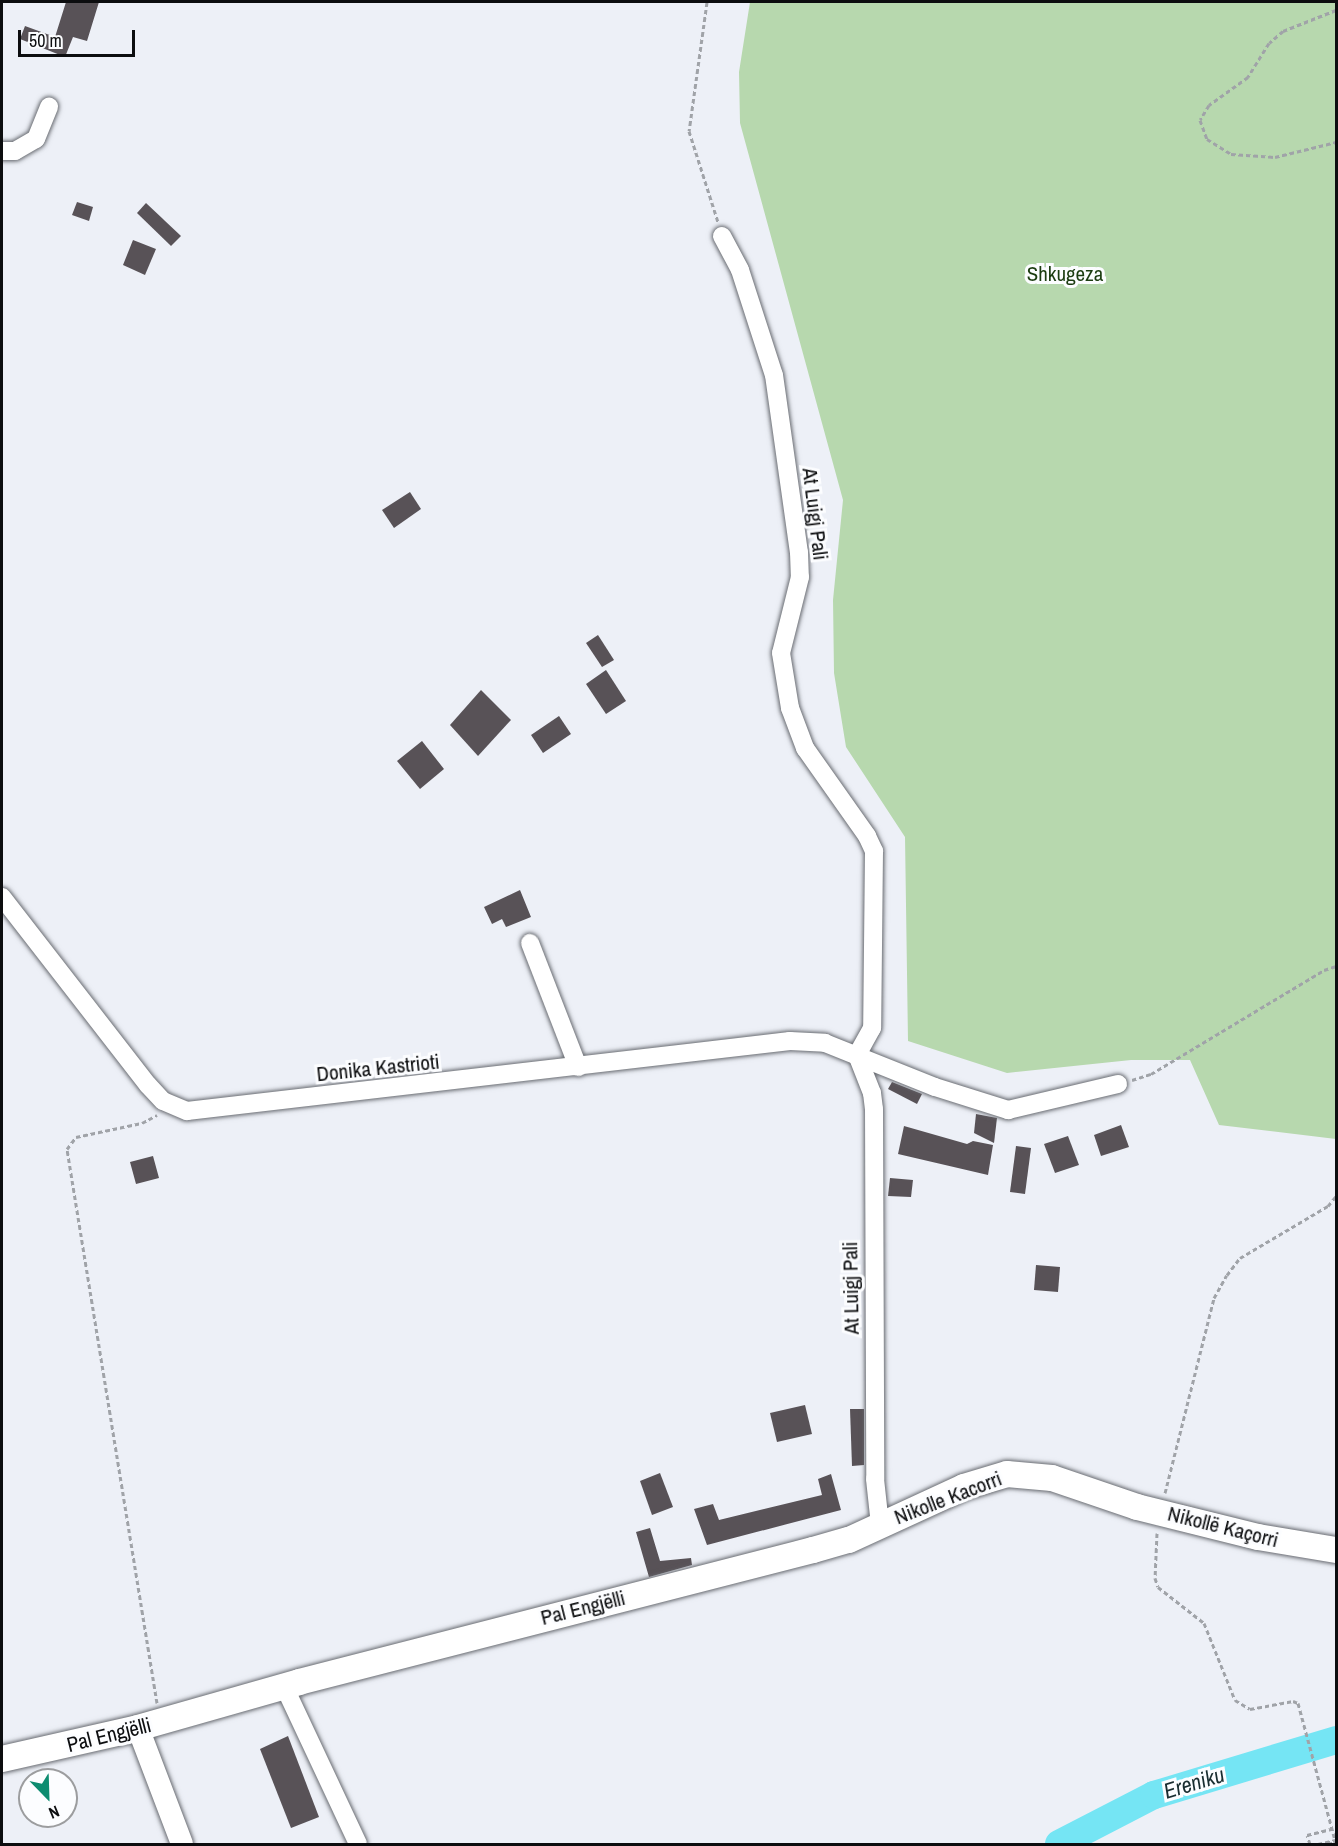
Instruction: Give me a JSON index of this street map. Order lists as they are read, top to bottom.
{
  "streets": {
    "main road": ["Nikolle Kacorri", "Nikollë Kaçorri", "Pal Engjëlli"],
    "street": ["At Luigj Pali", "Donika Kastrioti"]
  },
  "crossings": [
    ["At Luigj Pali", "Donika Kastrioti"],
    ["At Luigj Pali", "Nikolle Kacorri"],
    ["At Luigj Pali", "Pal Engjëlli"],
    ["Nikolle Kacorri", "Nikollë Kaçorri"],
    ["Nikolle Kacorri", "Pal Engjëlli"]
  ],
  "water": ["Ereniku"],
  "parks": ["Shkugeza"],
  "scale_bar": "50 m",
  "north": "bottom right"
}
